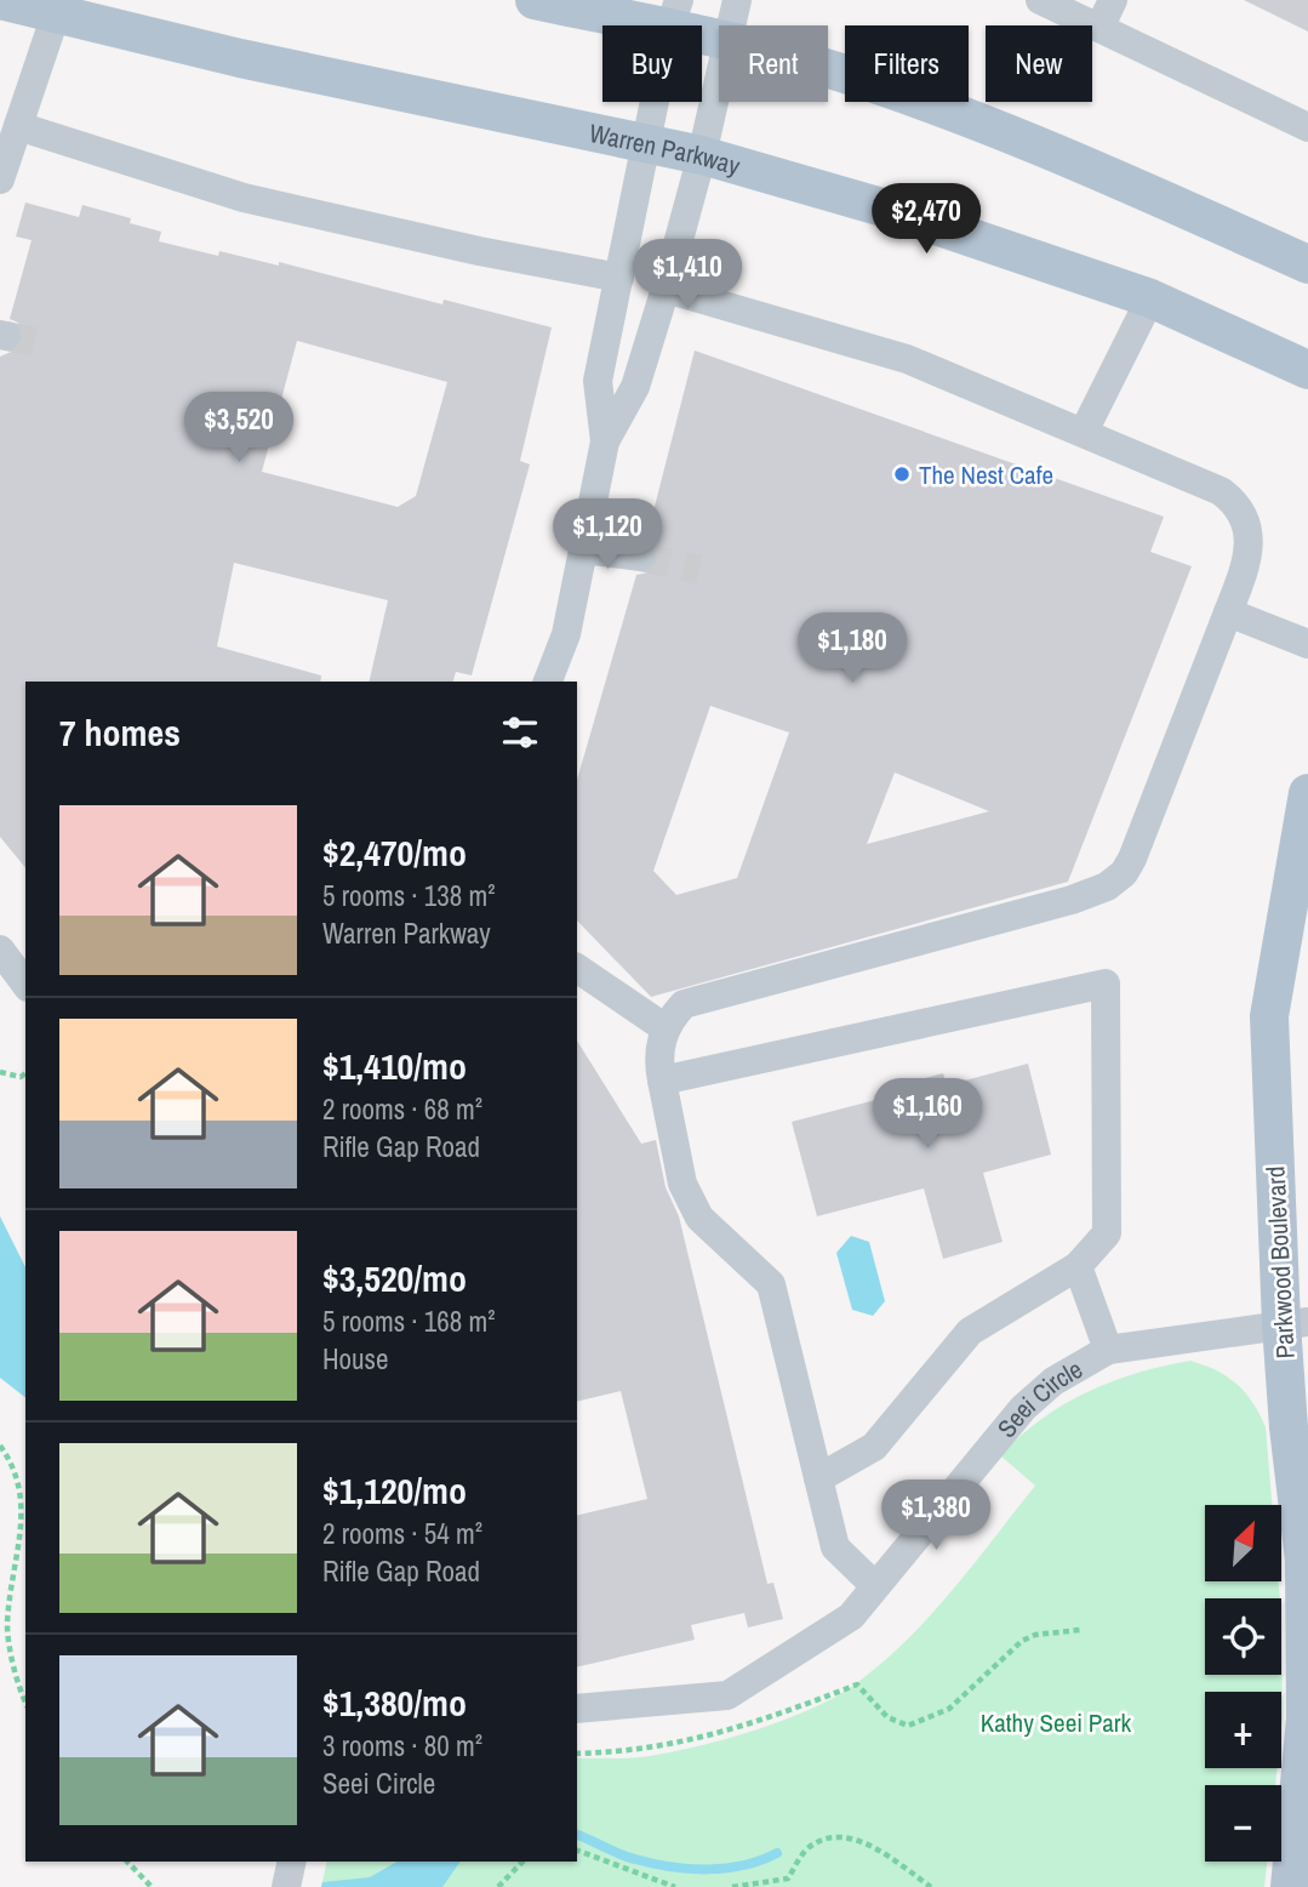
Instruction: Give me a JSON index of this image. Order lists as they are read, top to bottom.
{
  "streets": {
    "main road": ["Warren Parkway", "Parkwood Boulevard"],
    "street": ["Seei Circle"]
  },
  "crossings": [
    ["Parkwood Boulevard", "Seei Circle"]
  ],
  "parks": ["Kathy Seei Park"],
  "places": ["The Nest Cafe"],
  "north": "top right",
  "page": {
    "chip": [
      "Buy",
      "Rent",
      "Filters",
      "New"
    ],
    "price": [
      "$2,470",
      "$1,410",
      "$3,520",
      "$1,120",
      "$1,180",
      "$1,160",
      "$1,380"
    ],
    "heading": "7 homes",
    "list": [
      {
        "name": "$2,470/mo",
        "note": "5 rooms · 138 m² · Warren Parkway"
      },
      {
        "name": "$1,410/mo",
        "note": "2 rooms · 68 m² · Rifle Gap Road"
      },
      {
        "name": "$3,520/mo",
        "note": "5 rooms · 168 m² · House"
      },
      {
        "name": "$1,120/mo",
        "note": "2 rooms · 54 m² · Rifle Gap Road"
      },
      {
        "name": "$1,380/mo",
        "note": "3 rooms · 80 m² · Seei Circle"
      }
    ],
    "map_buttons": ["+", "−"]
  }
}
